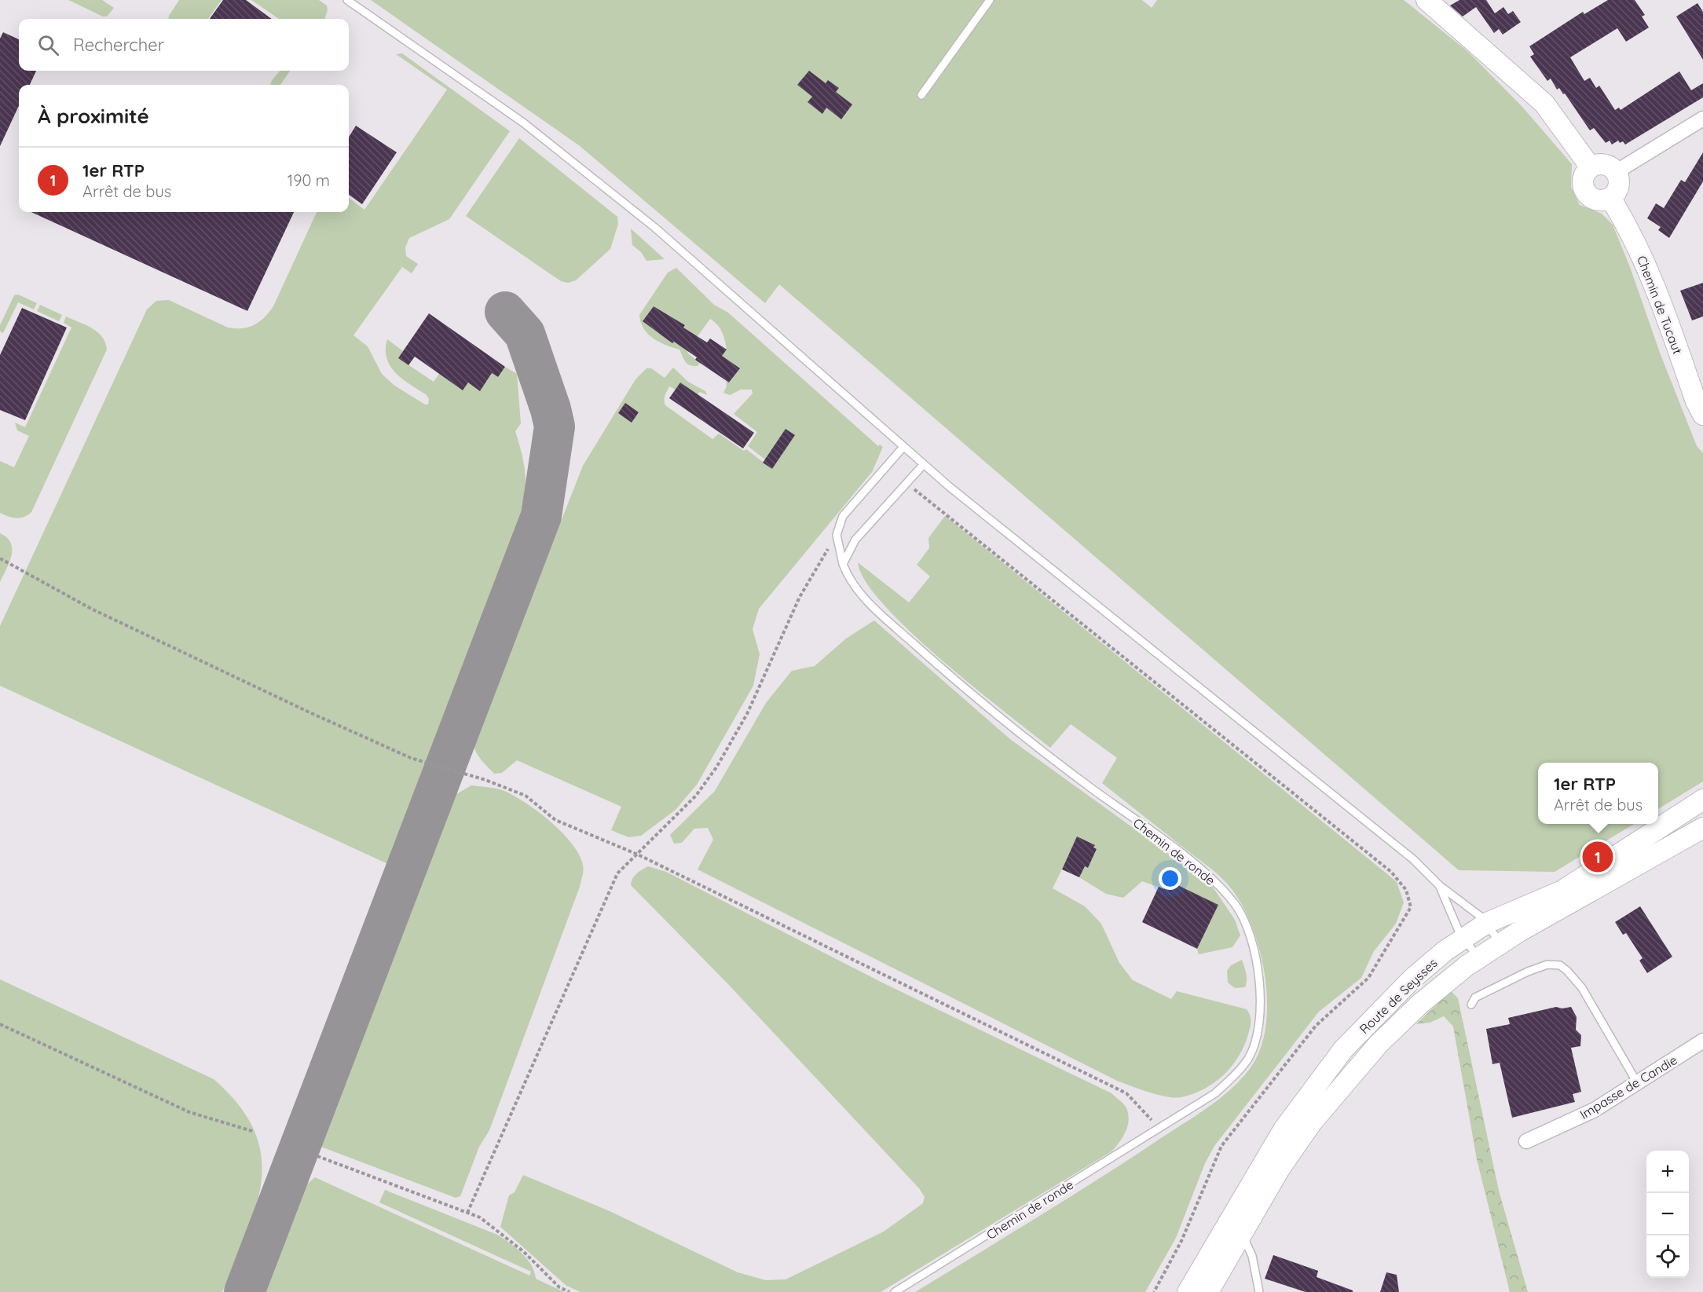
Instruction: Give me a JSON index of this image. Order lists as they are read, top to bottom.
{
  "streets": {
    "main road": ["Chemin de Tucaut", "Route de Seysses"],
    "street": ["Impasse de Candie"],
    "lane": ["Chemin de ronde"]
  },
  "page": {
    "search": "Rechercher",
    "heading": "À proximité",
    "list": [
      {
        "mark": "1",
        "name": "1er RTP",
        "note": "Arrêt de bus",
        "value": "190 m"
      }
    ],
    "popup": ["1er RTP", "Arrêt de bus"],
    "pins": "1",
    "map_buttons": ["+", "−"]
  }
}
